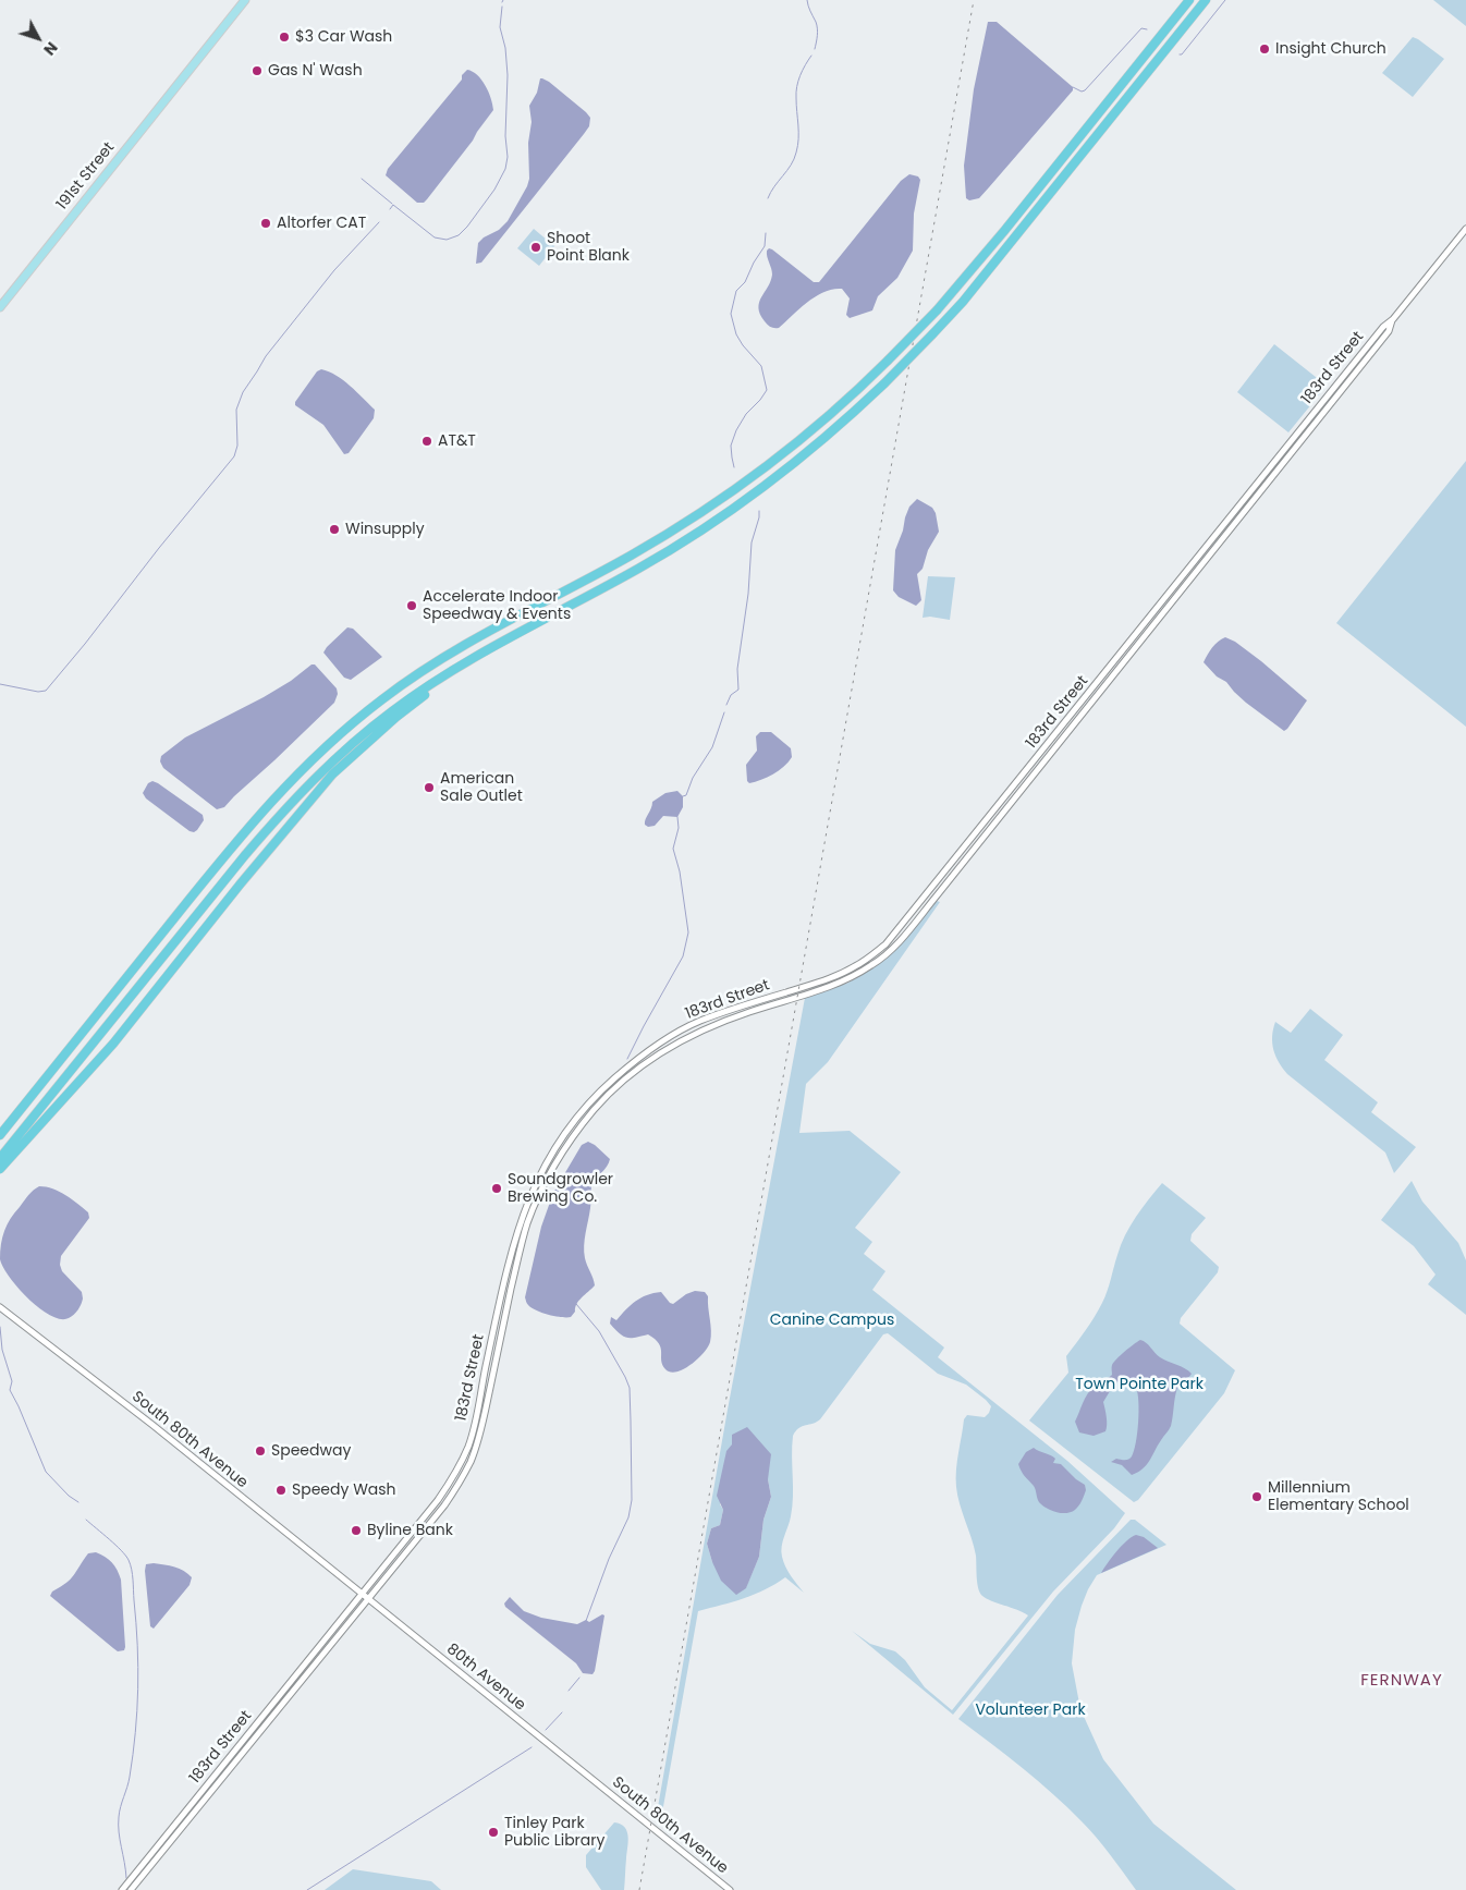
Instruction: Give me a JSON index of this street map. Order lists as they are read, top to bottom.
{
  "streets": {
    "main road": ["191st Street"],
    "street": ["183rd Street", "South 80th Avenue", "80th Avenue"]
  },
  "crossings": [
    ["183rd Street", "South 80th Avenue"],
    ["183rd Street", "80th Avenue"],
    ["South 80th Avenue", "80th Avenue"]
  ],
  "districts": ["FERNWAY"],
  "parks": ["Canine Campus", "Town Pointe Park", "Volunteer Park"],
  "places": [
    "$3 Car Wash",
    "Insight Church",
    "Gas N' Wash",
    "Altorfer CAT",
    "Shoot Point Blank",
    "AT&T",
    "Winsupply",
    "Accelerate Indoor Speedway & Events",
    "American Sale Outlet",
    "Soundgrowler Brewing Co.",
    "Speedway",
    "Speedy Wash",
    "Millennium Elementary School",
    "Byline Bank",
    "Tinley Park Public Library"
  ],
  "north": "bottom right"
}
